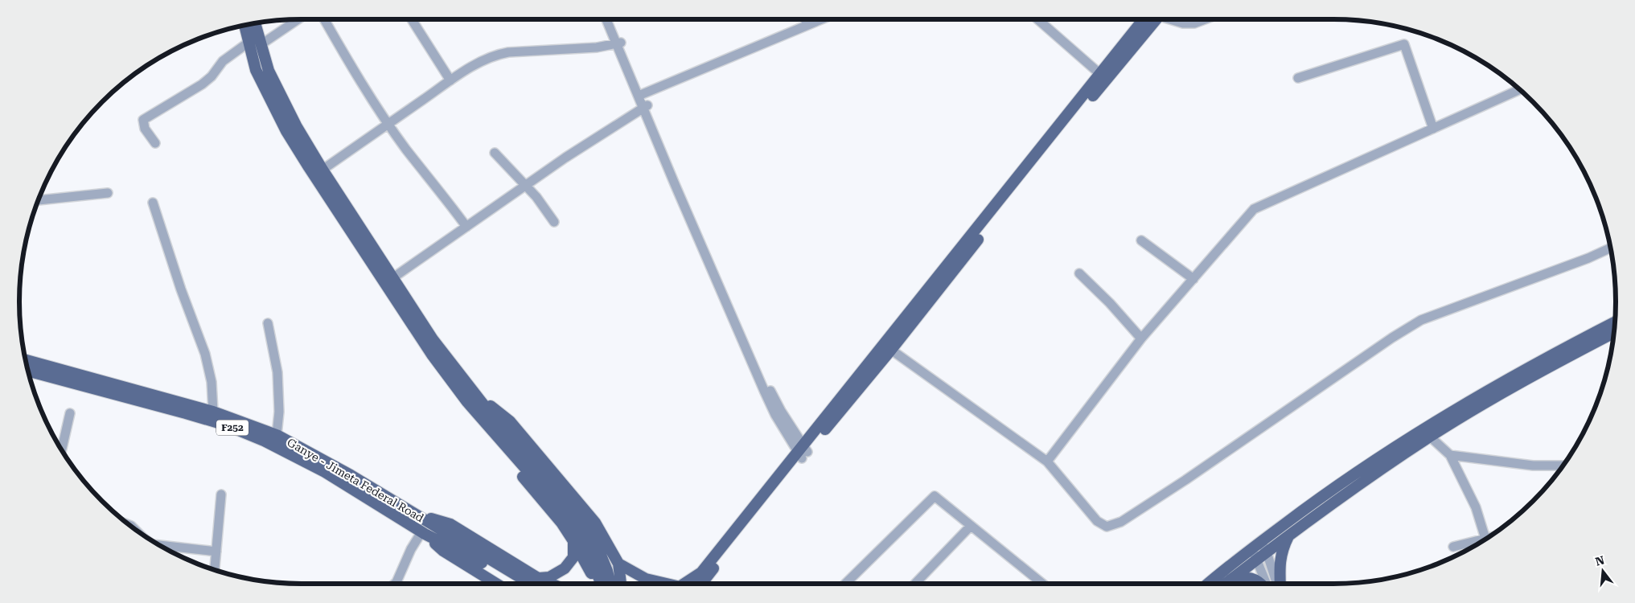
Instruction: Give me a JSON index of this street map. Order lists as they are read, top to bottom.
{
  "streets": {
    "main road": ["F252", "Ganye - Jimeta Federal Road"]
  },
  "north": "top"
}
